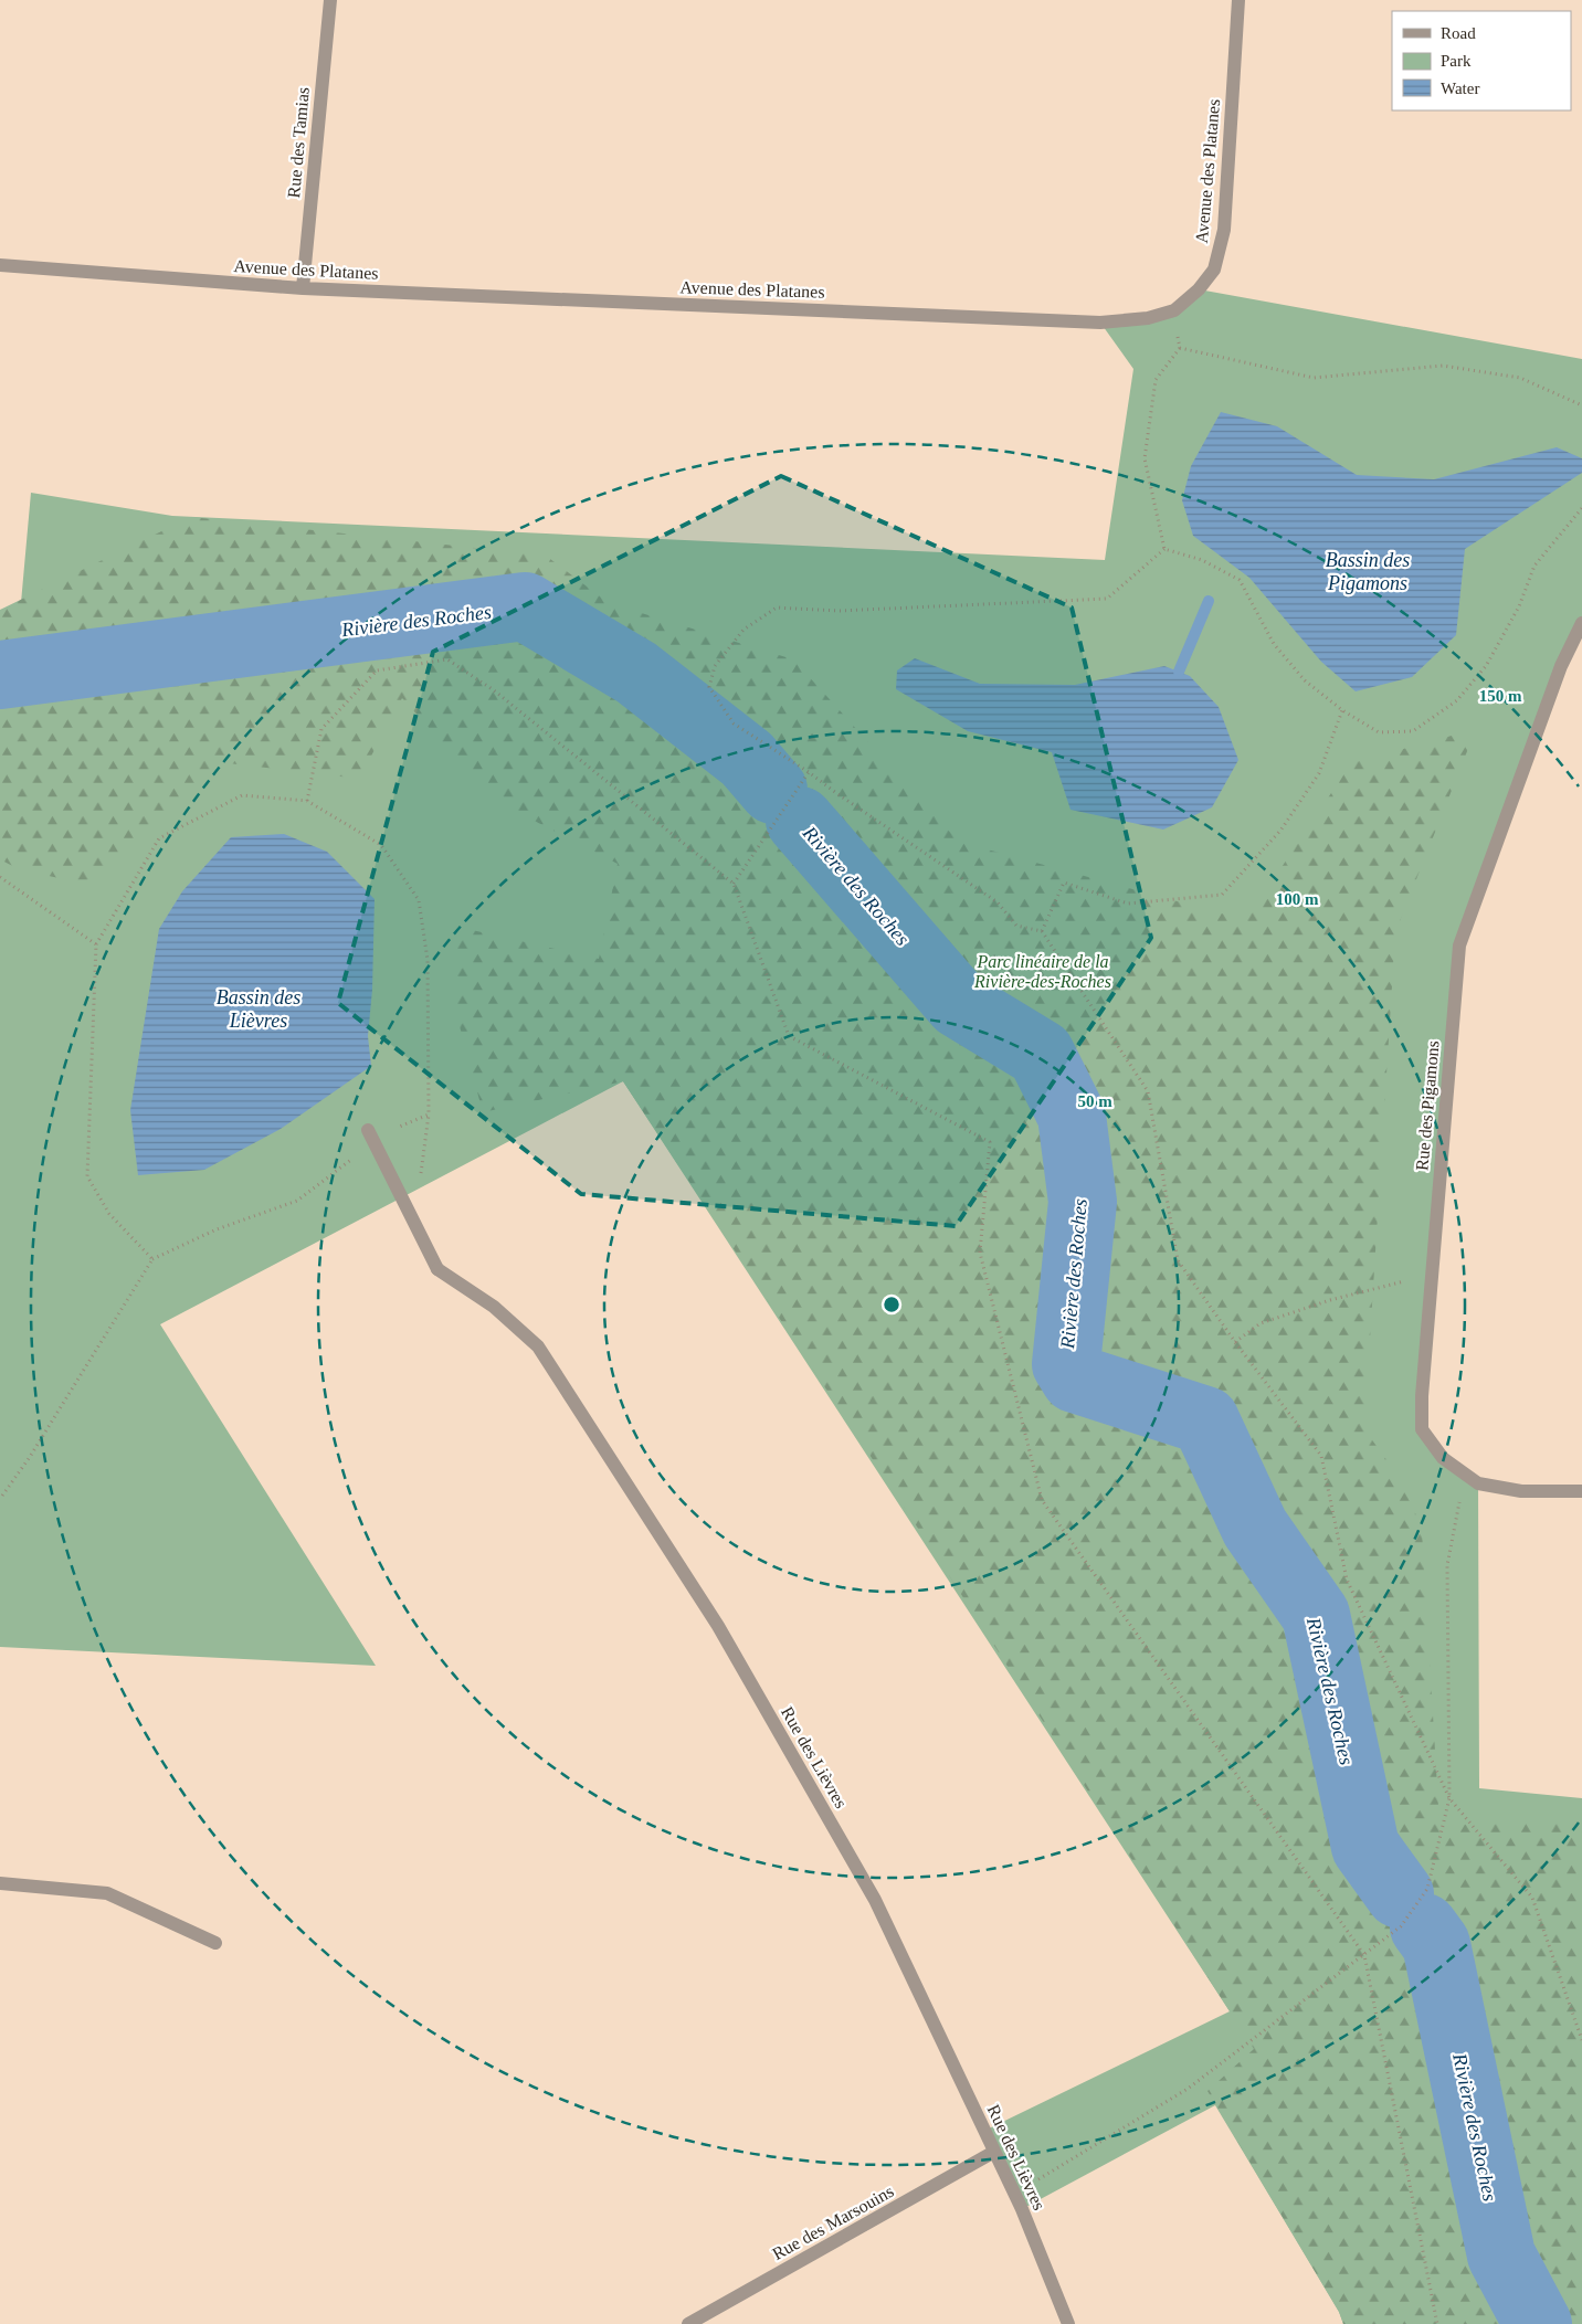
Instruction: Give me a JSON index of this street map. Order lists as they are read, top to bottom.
{
  "streets": {
    "street": [
      "Rue des Tamias",
      "Avenue des Platanes",
      "Rue des Pigamons",
      "Rue des Lièvres",
      "Rue des Marsouins"
    ]
  },
  "crossings": [
    ["Rue des Tamias", "Avenue des Platanes"],
    ["Rue des Lièvres", "Rue des Marsouins"]
  ],
  "water": ["Bassin des Pigamons", "Rivière des Roches", "Bassin des Lièvres"],
  "parks": ["Parc linéaire de la Rivière-des-Roches"],
  "legend": ["Road", "Park", "Water"],
  "rings": ["150 m", "100 m", "50 m"]
}
